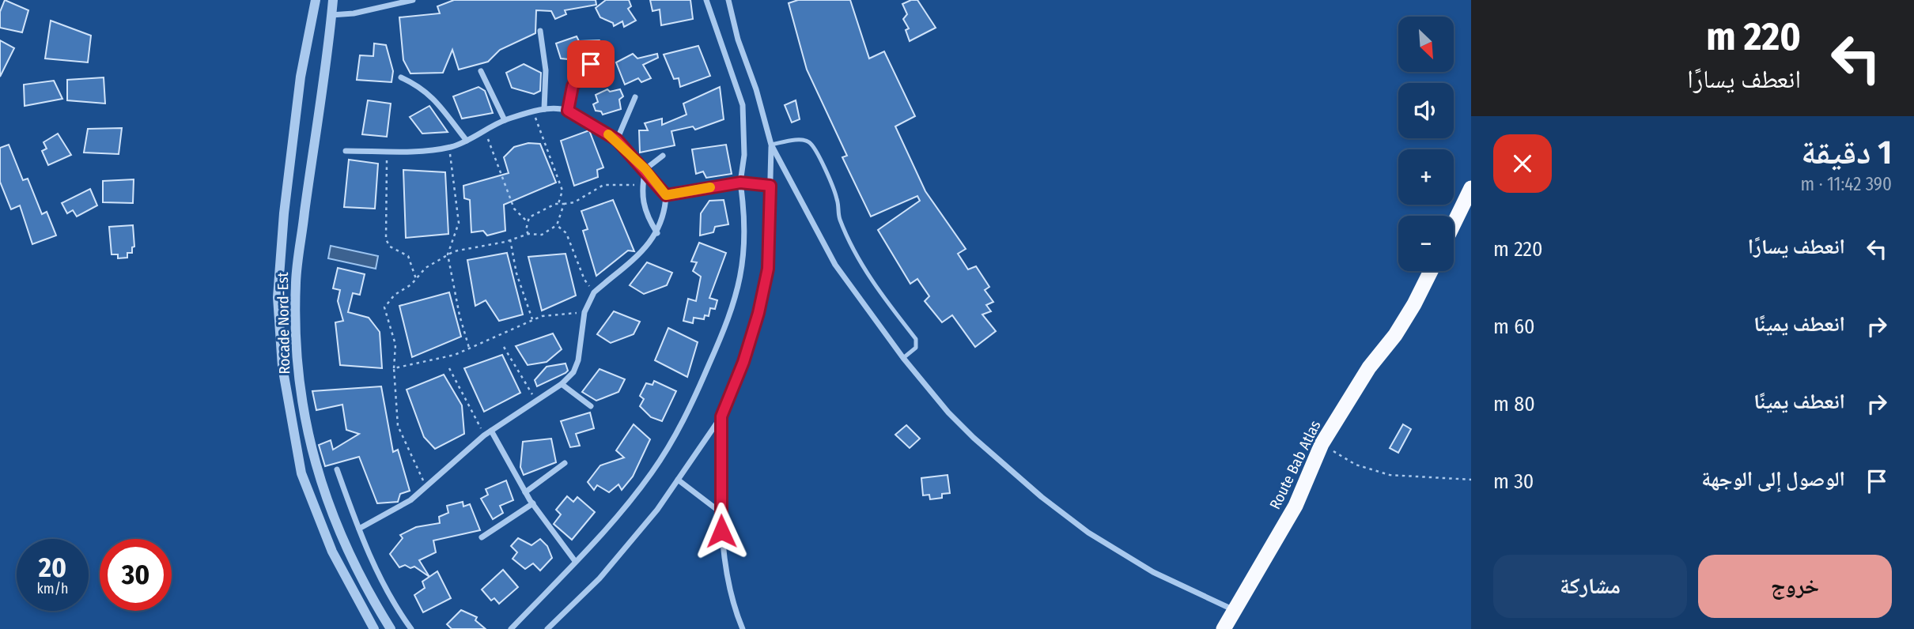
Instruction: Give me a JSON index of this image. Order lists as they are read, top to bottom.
{
  "streets": {
    "highway": ["Route Bab Atlas"],
    "street": ["Rocade Nord-Est"]
  },
  "north": "bottom right",
  "page": {
    "turn": ["220 m", "انعطف يسارًا"],
    "map_buttons": ["+", "−"],
    "heading": ["1 دقيقة", "390 m · 11:42"],
    "list": [
      {
        "name": "انعطف يسارًا",
        "value": "220 m"
      },
      {
        "name": "انعطف يمينًا",
        "value": "60 m"
      },
      {
        "name": "انعطف يمينًا",
        "value": "80 m"
      },
      {
        "name": "الوصول إلى الوجهة",
        "value": "30 m"
      }
    ],
    "speed": "20 km/h",
    "limit": "30",
    "buttons": ["خروج", "مشاركة"]
  }
}
